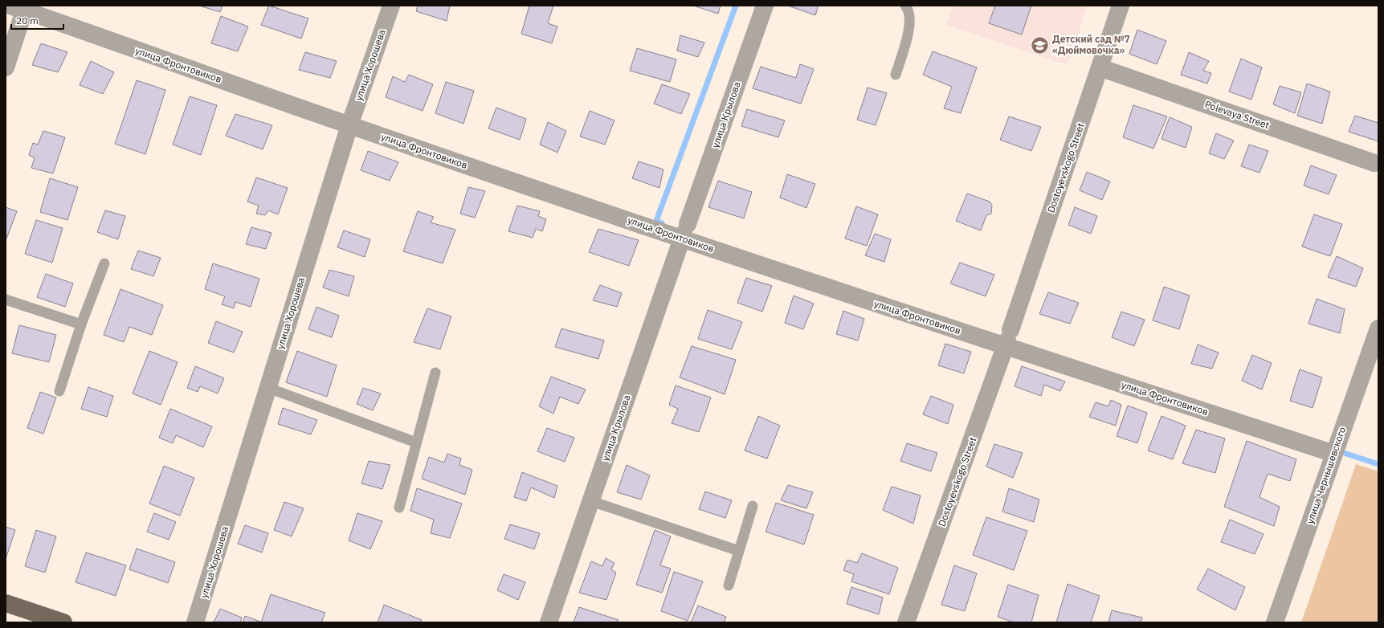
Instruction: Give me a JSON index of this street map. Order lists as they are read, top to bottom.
{
  "streets": {
    "street": [
      "улица Фронтовиков",
      "улица Хорошева",
      "улица Крылова",
      "Polevaya Street",
      "Dostoyevskogo Street",
      "улица Чернышевского"
    ]
  },
  "crossings": [
    ["улица Фронтовиков", "улица Хорошева"],
    ["улица Фронтовиков", "улица Крылова"],
    ["улица Фронтовиков", "Dostoyevskogo Street"],
    ["улица Фронтовиков", "улица Чернышевского"],
    ["Polevaya Street", "Dostoyevskogo Street"]
  ],
  "places": {
    "school or university": ["Детский сад №7 «Дюймовочка»"]
  },
  "scale_bar": "20 m"
}
